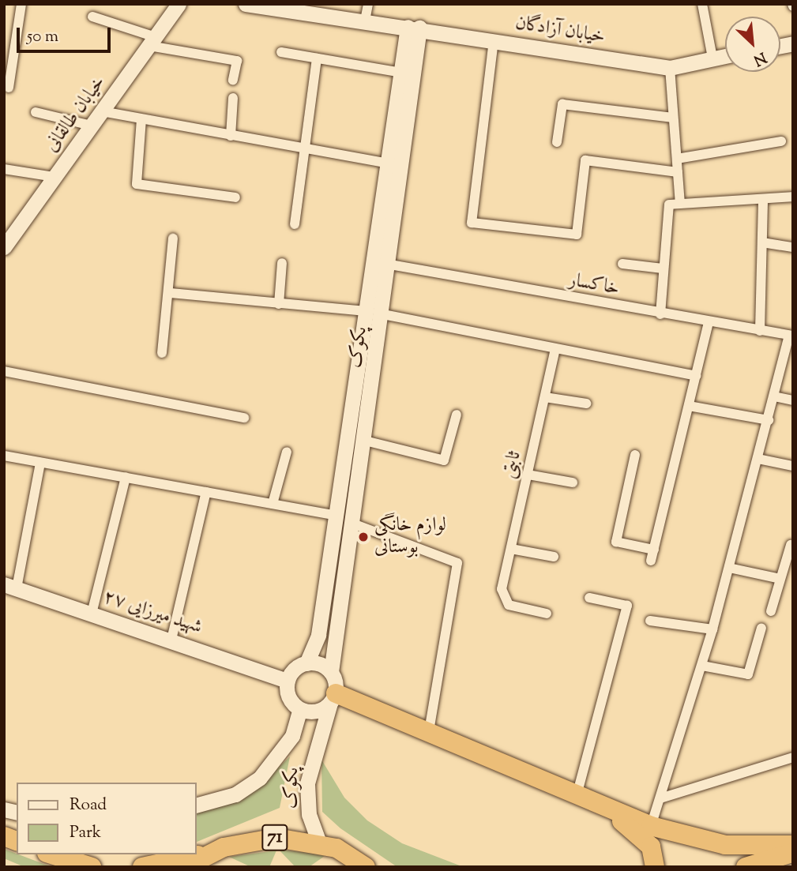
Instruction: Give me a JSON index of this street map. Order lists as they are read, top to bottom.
{
  "streets": {
    "highway": ["71"],
    "street": [
      "خیابان آزادگان",
      "خیابان طالقانی",
      "خاکسار",
      "پکوک",
      "ثابتی",
      "شهید میرزایی ۲۷"
    ]
  },
  "crossings": [
    ["خیابان آزادگان", "پکوک"],
    ["خاکسار", "پکوک"],
    ["پکوک", "شهید میرزایی ۲۷"],
    ["پکوک", "71"]
  ],
  "places": ["لوازم خانگی بوستانی"],
  "legend": ["Road", "Park"],
  "scale_bar": "50 m",
  "north": "bottom right"
}
